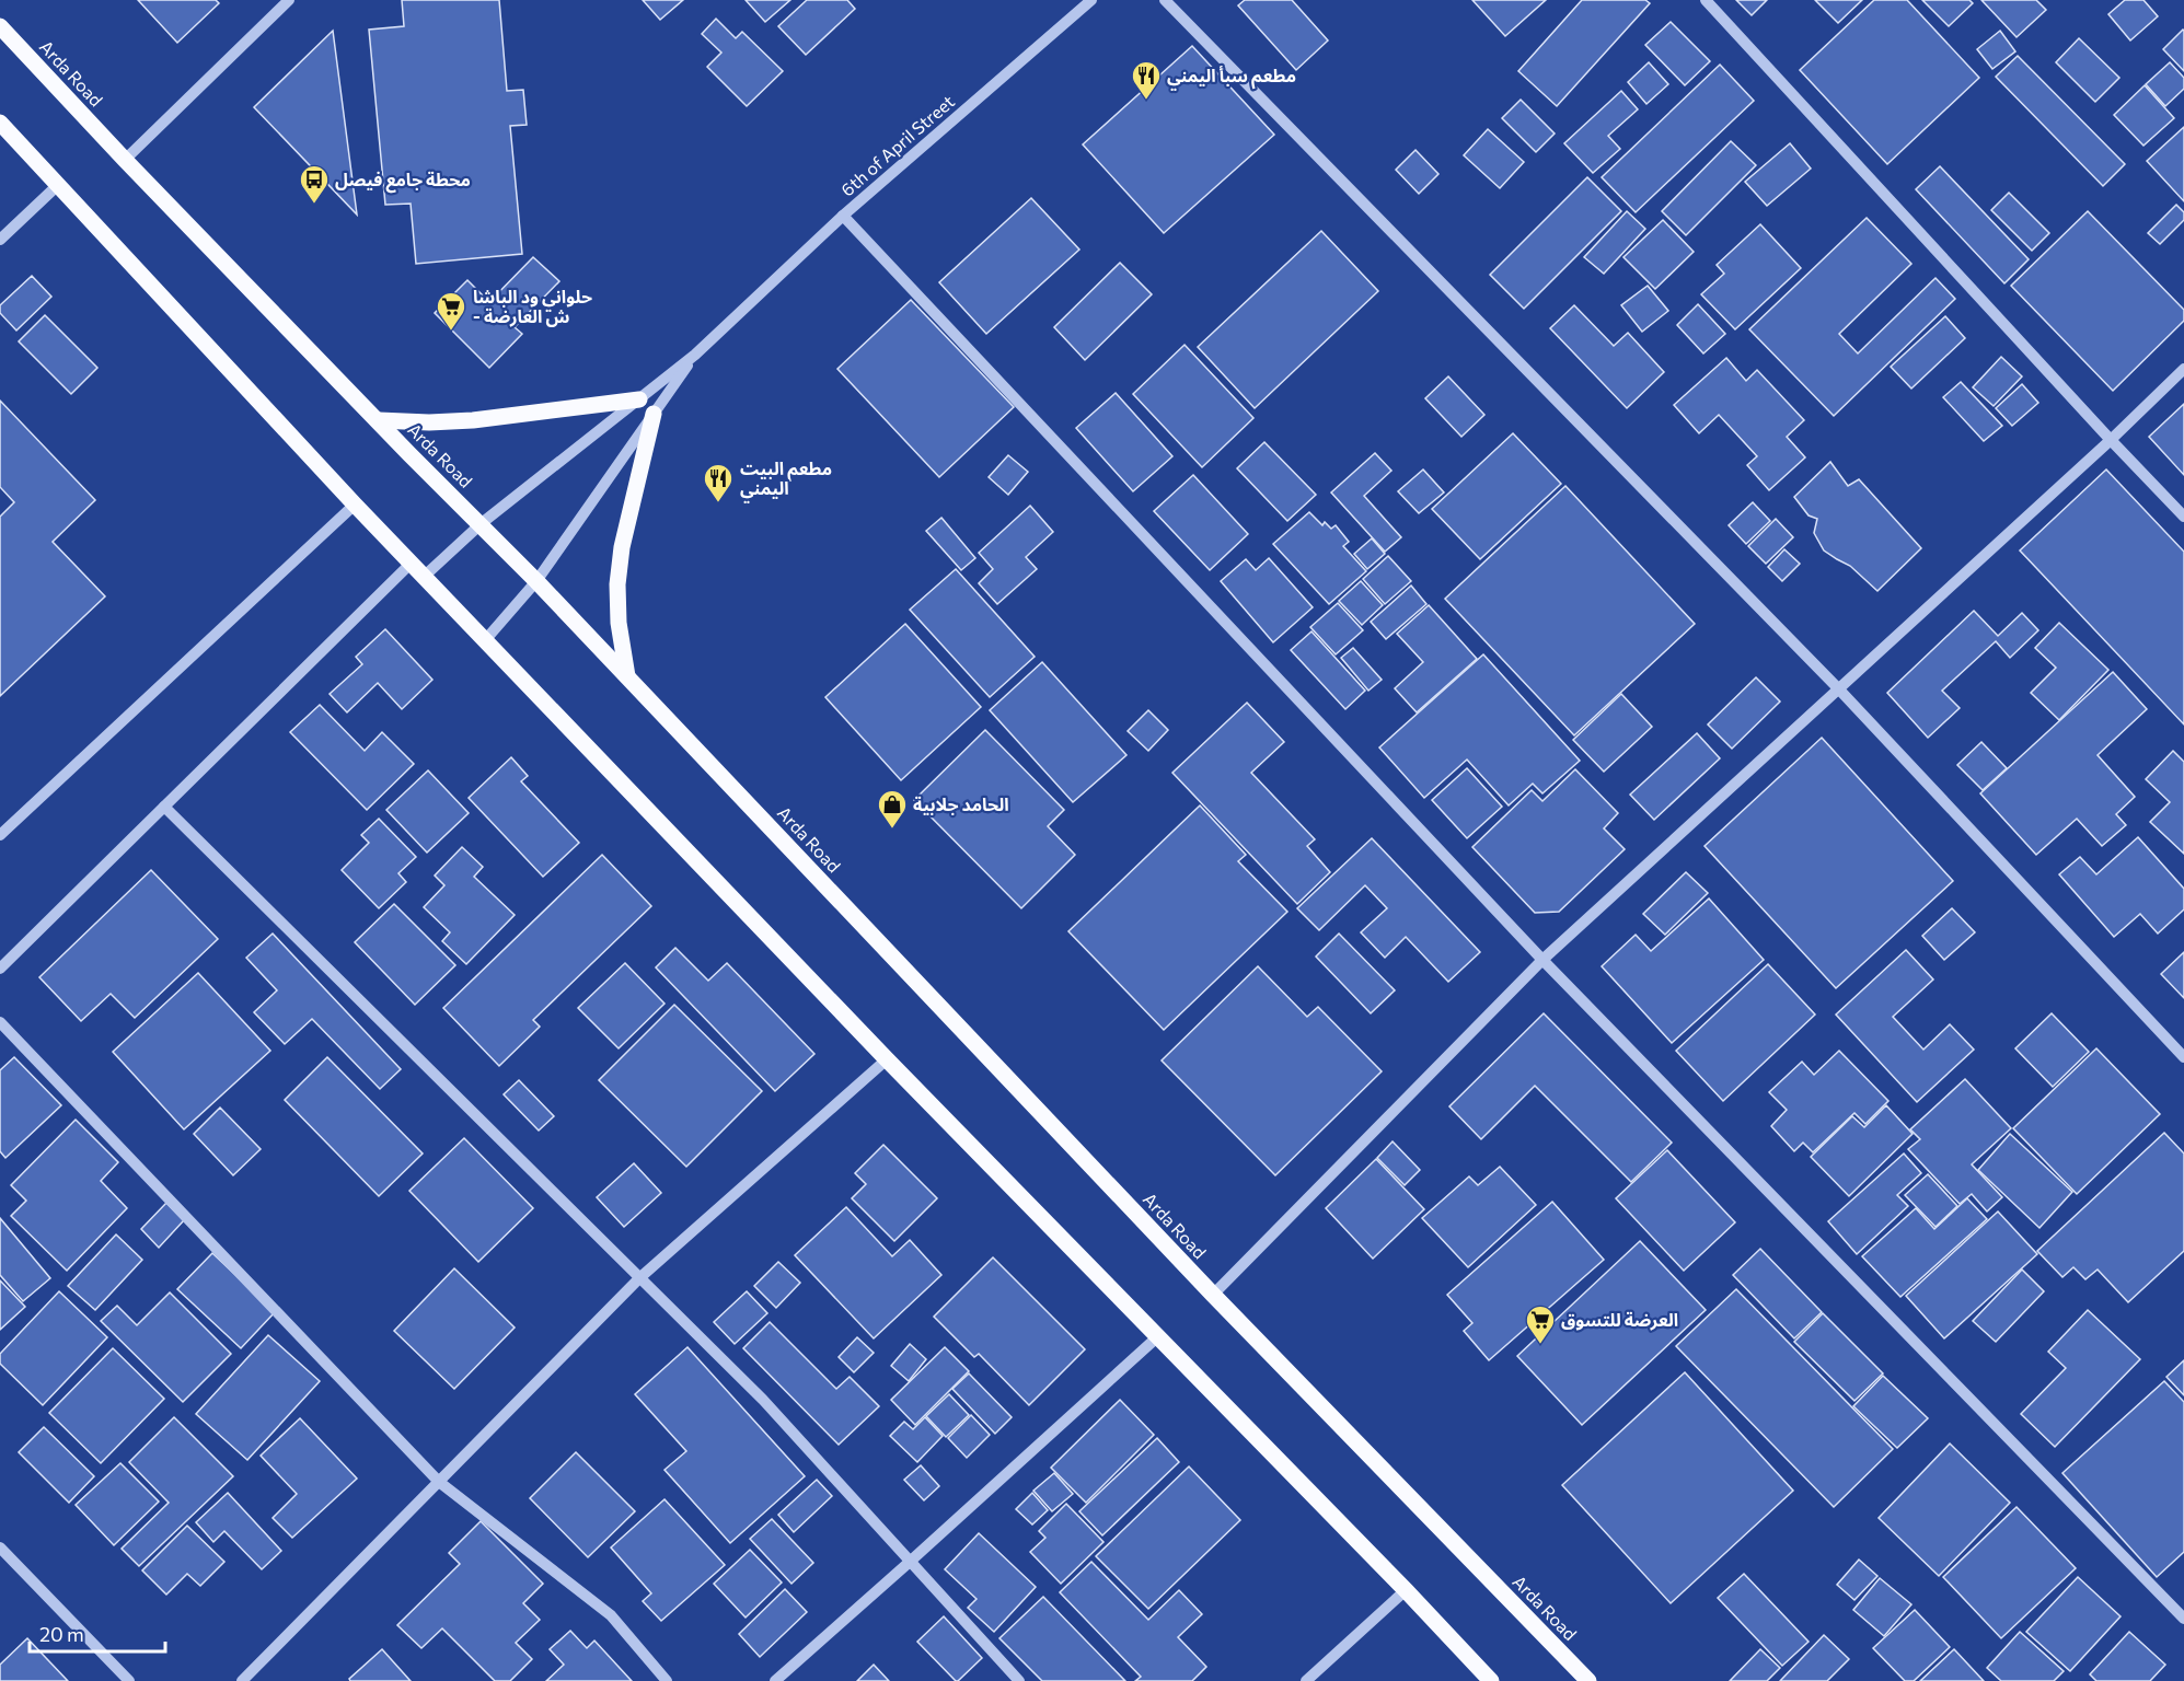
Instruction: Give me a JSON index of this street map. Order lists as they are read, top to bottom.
{
  "streets": {
    "main road": ["Arda Road"],
    "street": ["6th of April Street"]
  },
  "places": {
    "restaurant": ["مطعم سبأ اليمني", "مطعم البيت اليمني"],
    "bus stop": ["محطة جامع فيصل"],
    "supermarket": ["حلواني ود الباشا - ش العارضة", "العرضة للتسوق"],
    "shop": ["الحامد جلابية"]
  },
  "scale_bar": "20 m"
}
